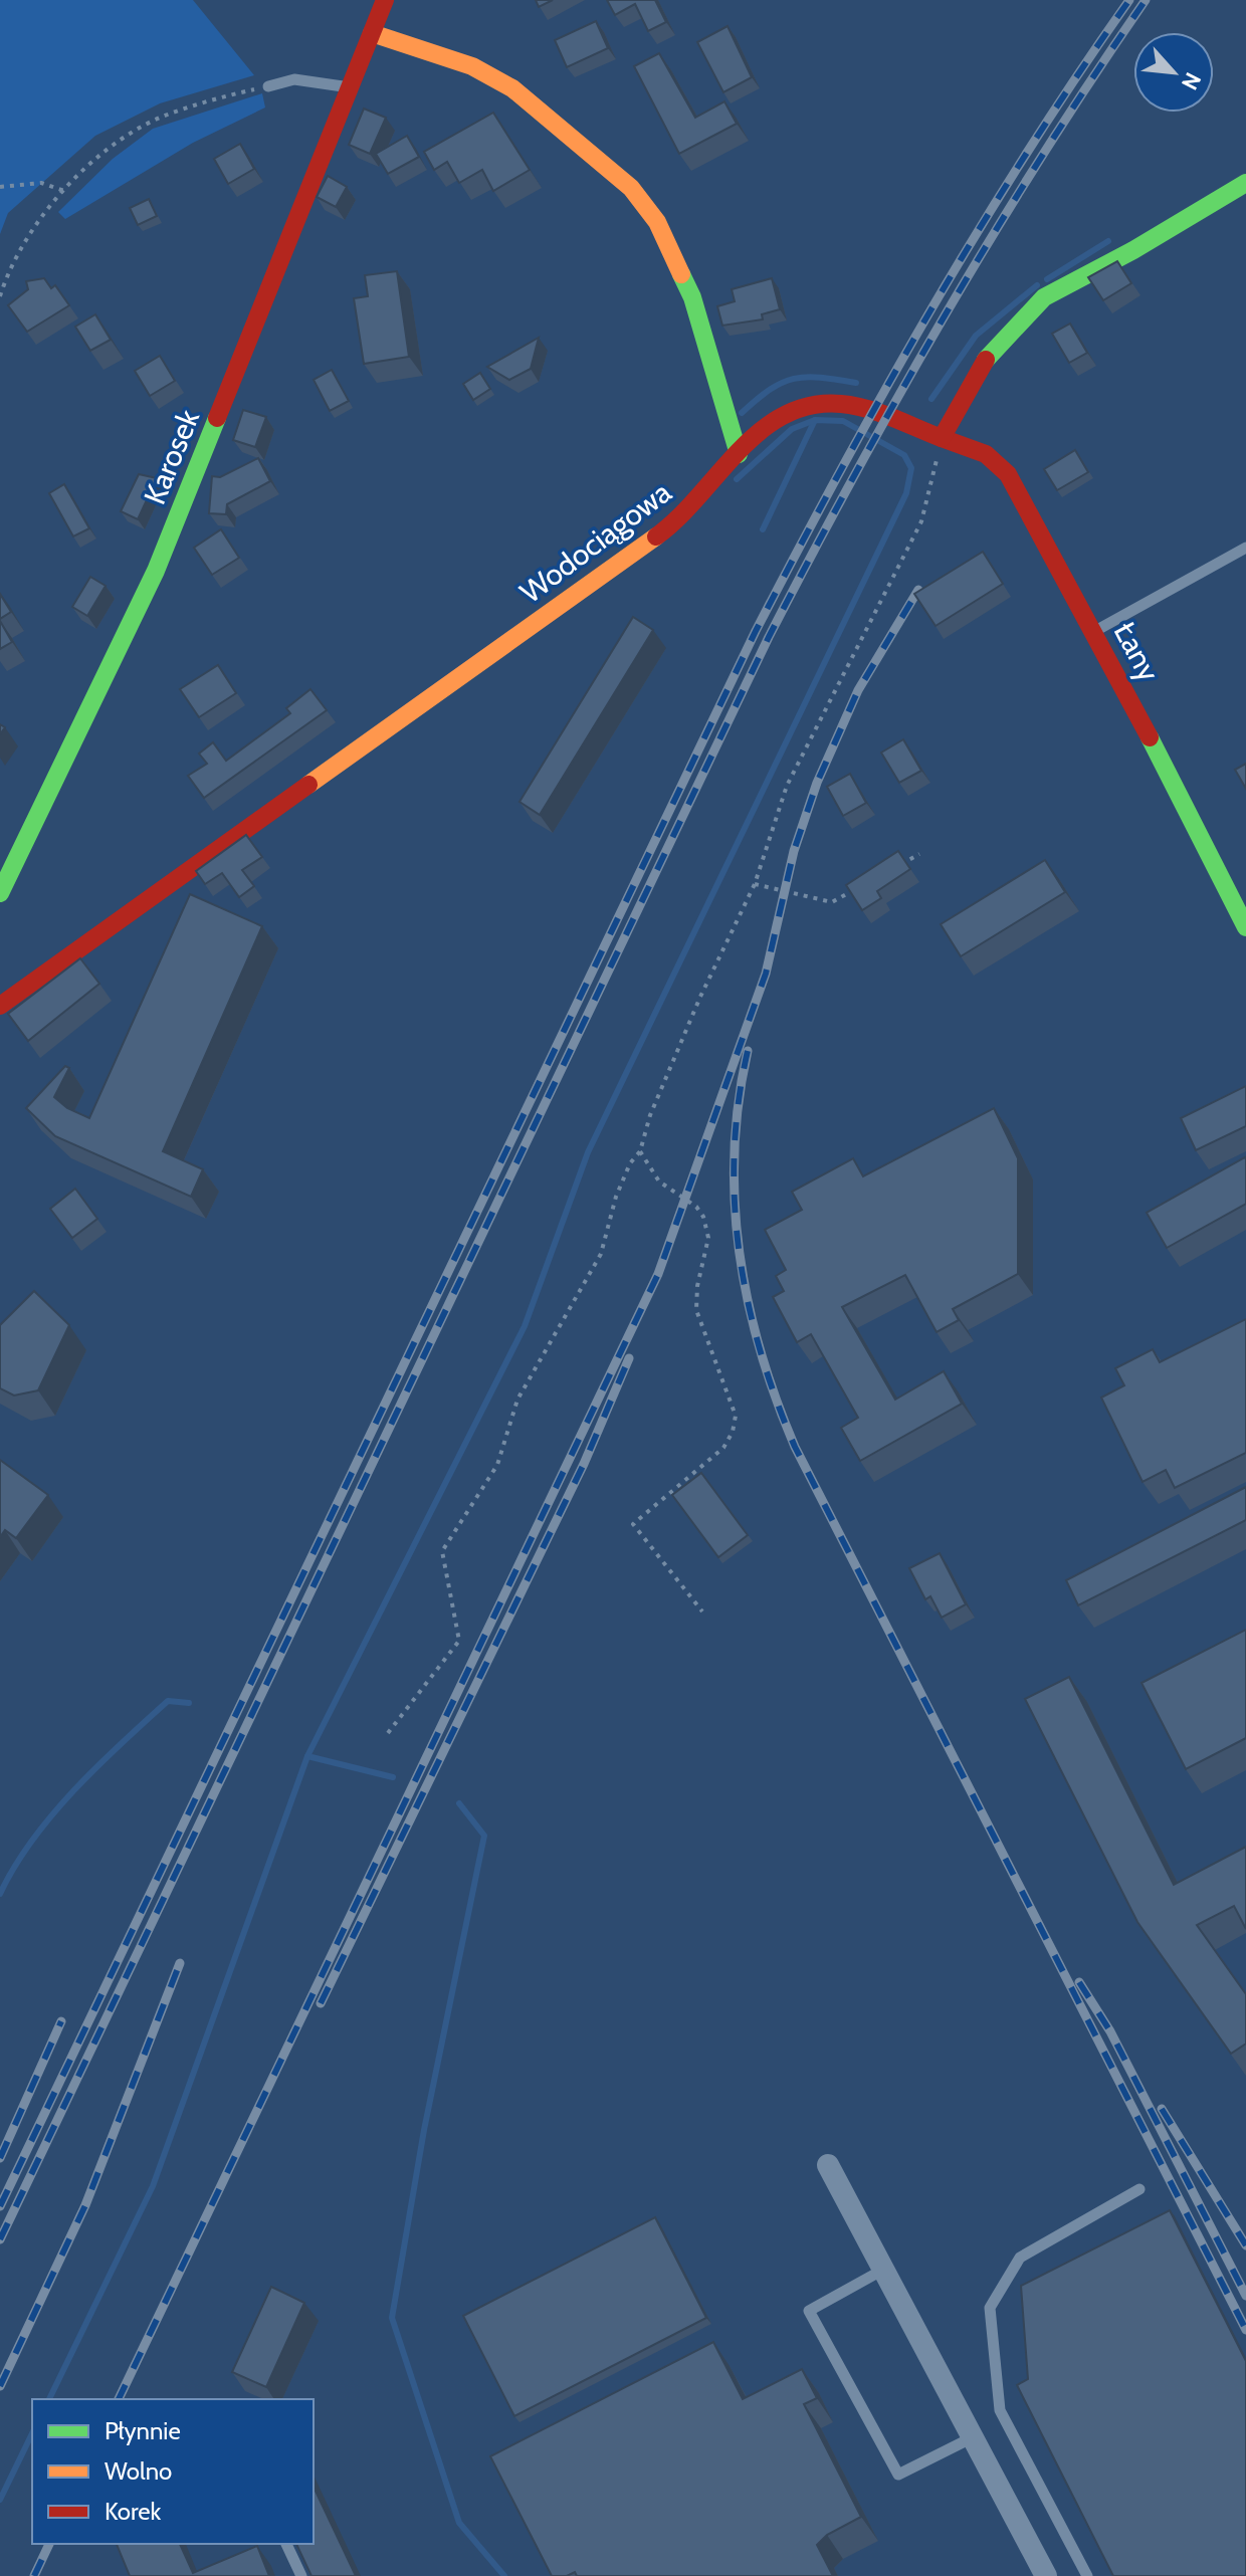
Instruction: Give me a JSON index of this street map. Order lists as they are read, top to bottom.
{
  "streets": {
    "street": ["Karosek", "Wodociągowa", "Łany"]
  },
  "crossings": [
    ["Wodociągowa", "Łany"]
  ],
  "legend": ["Płynnie", "Wolno", "Korek"],
  "north": "bottom right"
}
